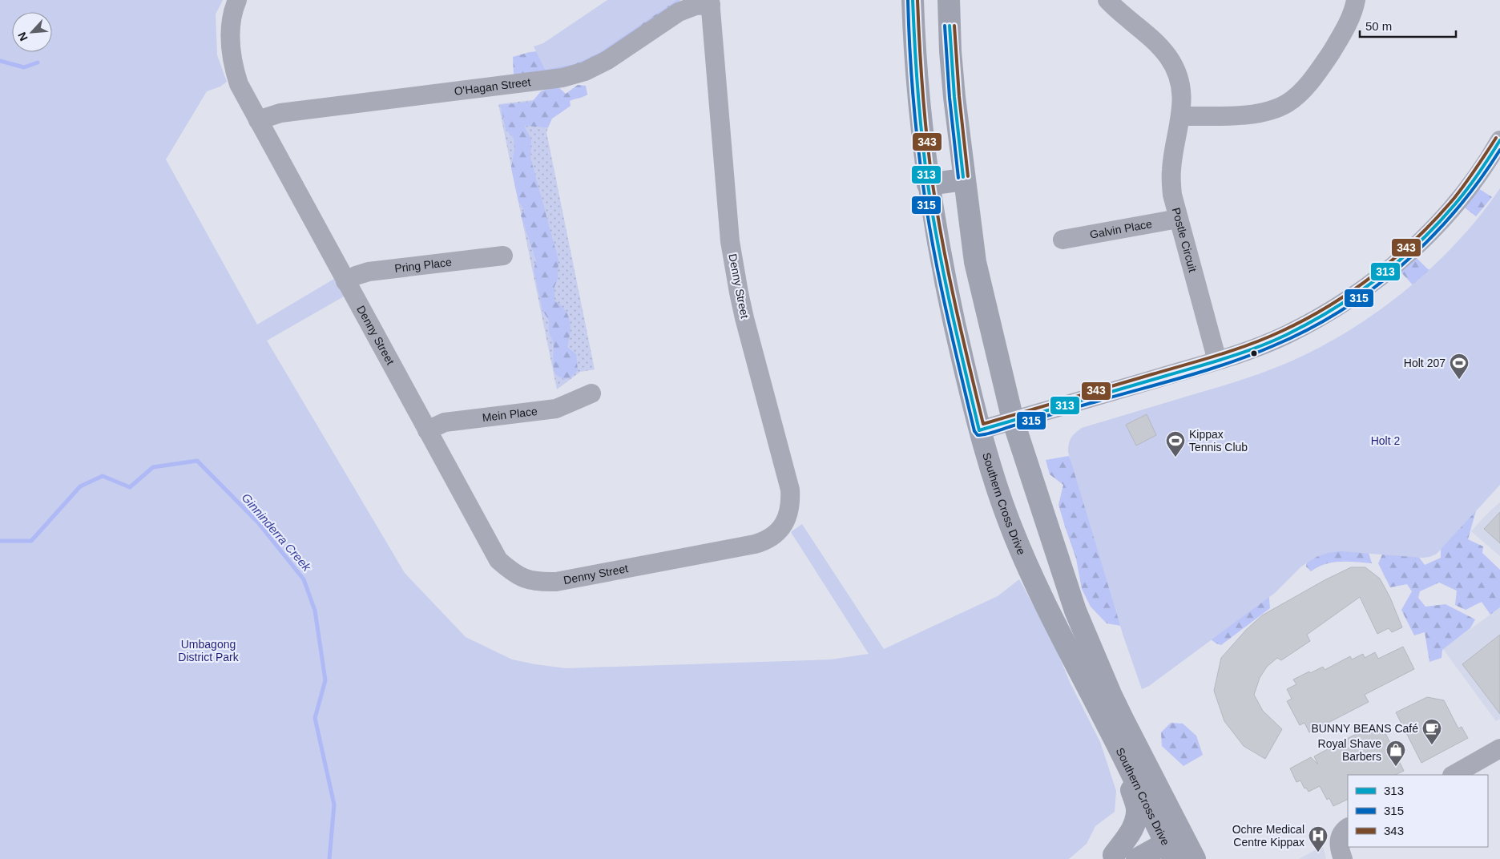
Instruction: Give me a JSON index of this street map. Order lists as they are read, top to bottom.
{
  "streets": {
    "main road": ["Southern Cross Drive"],
    "street": [
      "O'Hagan Street",
      "Galvin Place",
      "Postle Circuit",
      "Pring Place",
      "Denny Street",
      "Mein Place"
    ]
  },
  "crossings": [
    ["O'Hagan Street", "Denny Street"],
    ["Galvin Place", "Postle Circuit"],
    ["Pring Place", "Denny Street"],
    ["Denny Street", "Mein Place"]
  ],
  "water": ["Ginninderra Creek"],
  "parks": ["Holt 2", "Umbagong District Park"],
  "places": {
    "sports": ["Holt 207", "Kippax Tennis Club"],
    "cafe": ["BUNNY BEANS Café"],
    "shop": ["Royal Shave Barbers"],
    "hospital": ["Ochre Medical Centre Kippax"]
  },
  "lines": ["transit line 313", "transit line 315", "transit line 343"],
  "legend": ["313", "315", "343"],
  "scale_bar": "50 m",
  "north": "bottom left"
}
